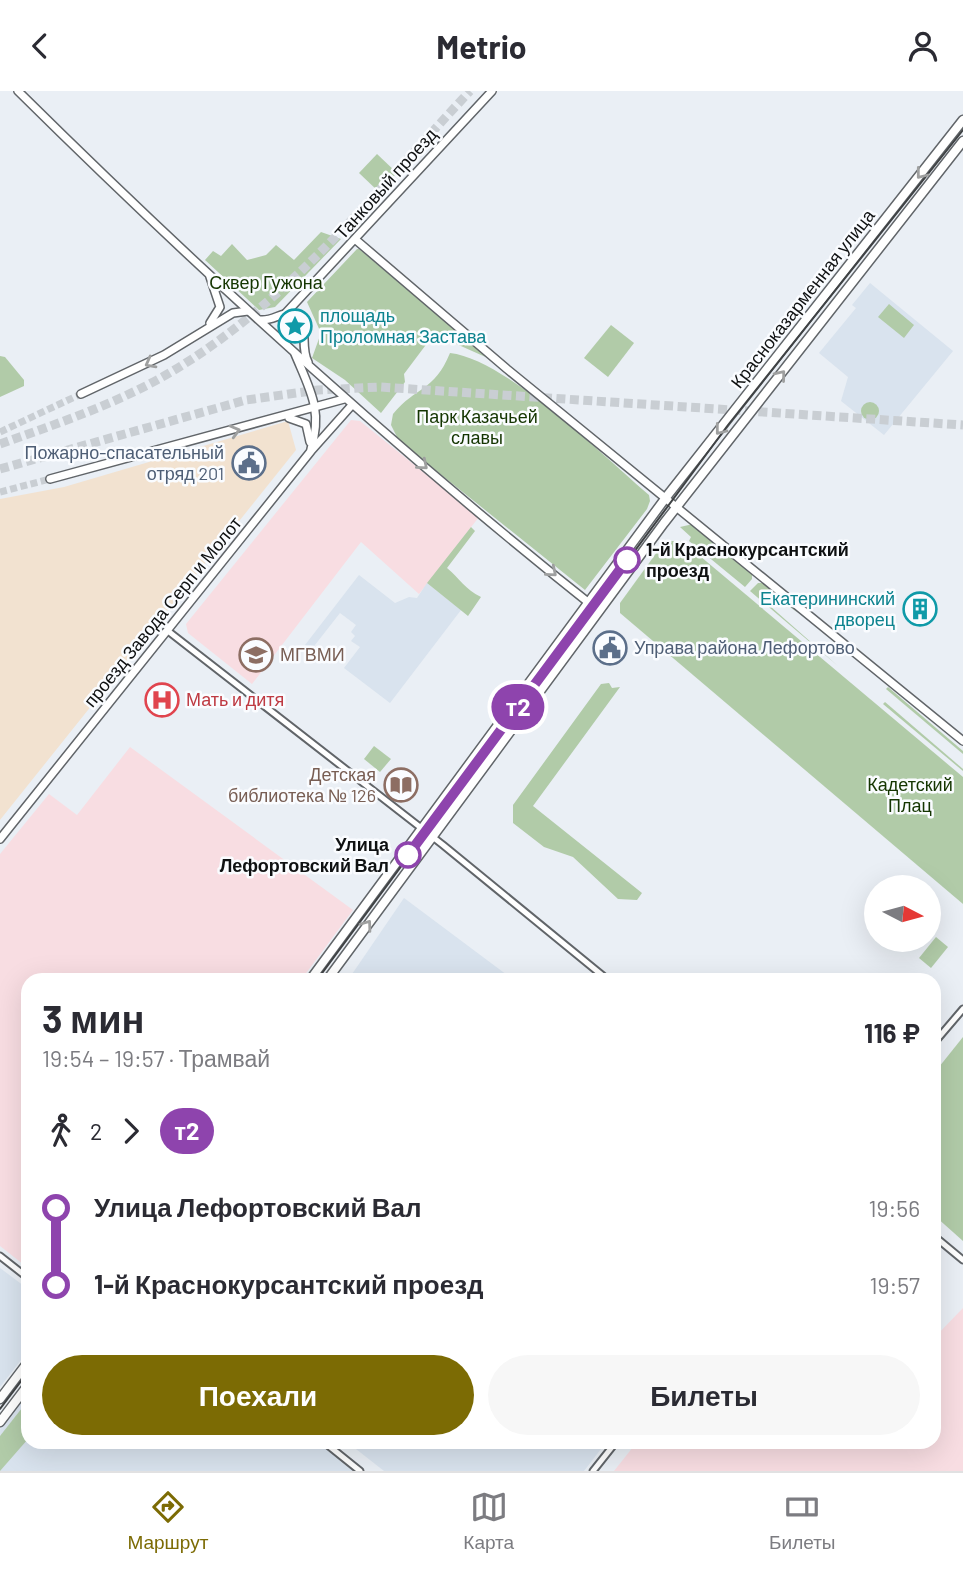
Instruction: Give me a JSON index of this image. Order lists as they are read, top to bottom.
{
  "streets": {
    "main road": ["Красноказарменная улица"],
    "street": ["Танковый проезд", "проезд Завода Серп и Молот"]
  },
  "parks": ["Сквер Гужона", "Парк Казачьей славы", "Кадетский Плац"],
  "places": {
    "place": ["площадь Проломная Застава"],
    "public building": ["Пожарно-спасательный отряд 201", "Управа района Лефортово"],
    "other": ["1-й Краснокурсантский проезд", "Улица Лефортовский Вал"],
    "building": ["Екатерининский дворец"],
    "school or university": ["МГВМИ"],
    "hospital": ["Мать и дитя"],
    "library": ["Детская библиотека № 126"]
  },
  "lines": ["tram line т2"],
  "north": "right",
  "page": {
    "header": "Metrio",
    "on_map": "т2",
    "heading": ["3 мин", "19:54 – 19:57 · Трамвай", "116 ₽"],
    "legs": ["2", "т2"],
    "list": [
      {
        "name": "Улица Лефортовский Вал",
        "value": "19:56"
      },
      {
        "name": "1-й Краснокурсантский проезд",
        "value": "19:57"
      }
    ],
    "buttons": ["Поехали", "Билеты"],
    "tabs": ["Маршрут", "Карта", "Билеты"]
  }
}
